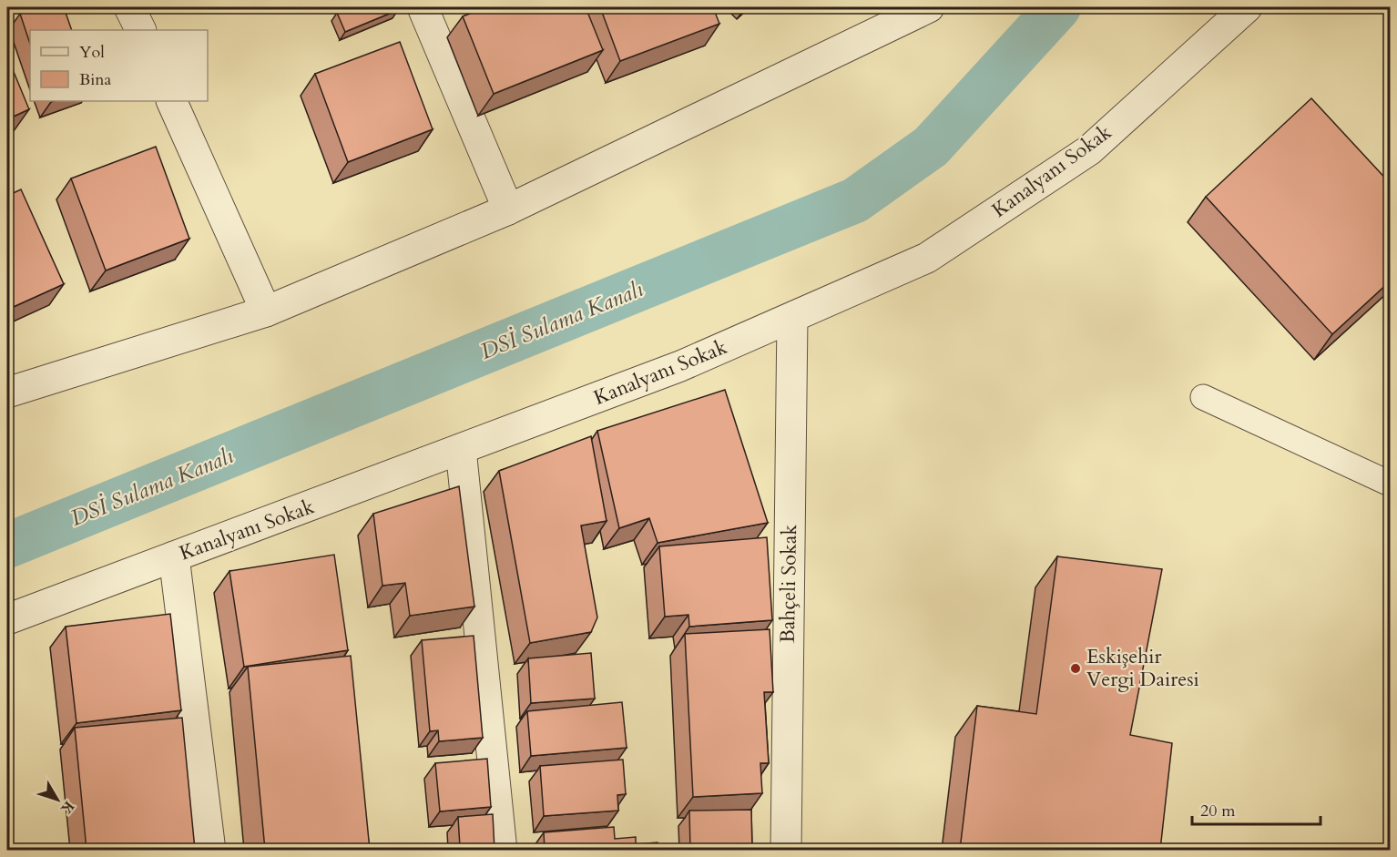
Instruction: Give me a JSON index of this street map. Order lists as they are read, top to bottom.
{
  "streets": {
    "street": ["Kanalyanı Sokak", "Bahçeli Sokak"]
  },
  "crossings": [
    ["Kanalyanı Sokak", "Bahçeli Sokak"]
  ],
  "water": ["DSİ Sulama Kanalı"],
  "places": ["Eskişehir Vergi Dairesi"],
  "legend": ["Yol", "Bina"],
  "scale_bar": "20 m",
  "north": "bottom right"
}
